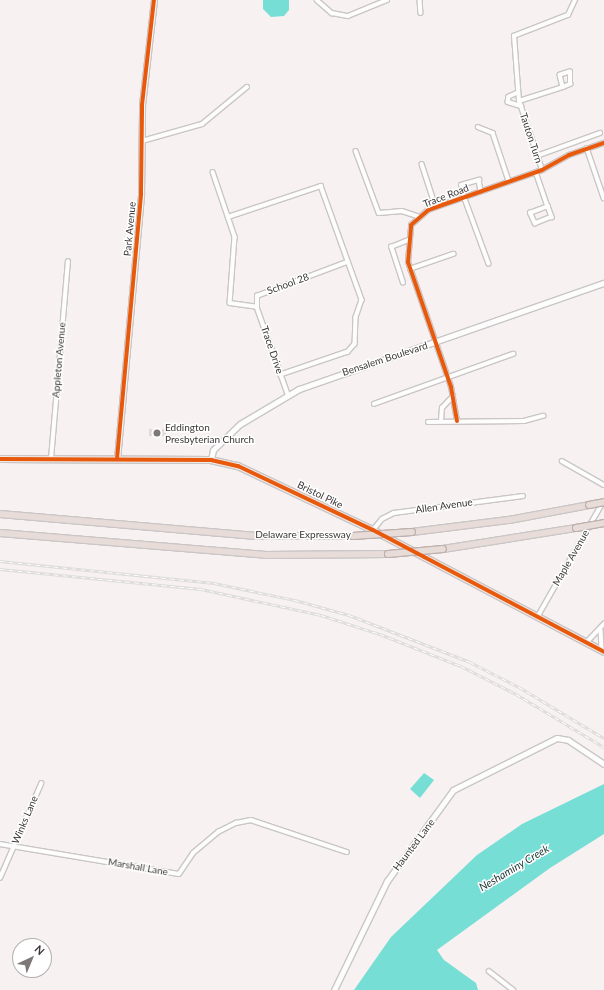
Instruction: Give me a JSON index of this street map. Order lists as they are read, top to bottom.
{
  "streets": {
    "highway": ["Delaware Expressway"],
    "main road": ["Bristol Pike"],
    "street": [
      "Tauton Turn",
      "Trace Road",
      "Park Avenue",
      "School 28",
      "Trace Drive",
      "Bensalem Boulevard",
      "Appleton Avenue",
      "Allen Avenue",
      "Maple Avenue",
      "Winks Lane",
      "Haunted Lane",
      "Marshall Lane"
    ]
  },
  "crossings": [
    ["Tauton Turn", "Trace Road"],
    ["Trace Road", "Bensalem Boulevard"],
    ["Park Avenue", "Bristol Pike"],
    ["School 28", "Trace Drive"],
    ["Trace Drive", "Bensalem Boulevard"],
    ["Bensalem Boulevard", "Bristol Pike"],
    ["Appleton Avenue", "Bristol Pike"],
    ["Bristol Pike", "Allen Avenue"],
    ["Bristol Pike", "Maple Avenue"],
    ["Delaware Expressway", "Maple Avenue"],
    ["Winks Lane", "Marshall Lane"]
  ],
  "water": ["Neshaminy Creek"],
  "places": ["Eddington Presbyterian Church"],
  "north": "top right"
}
